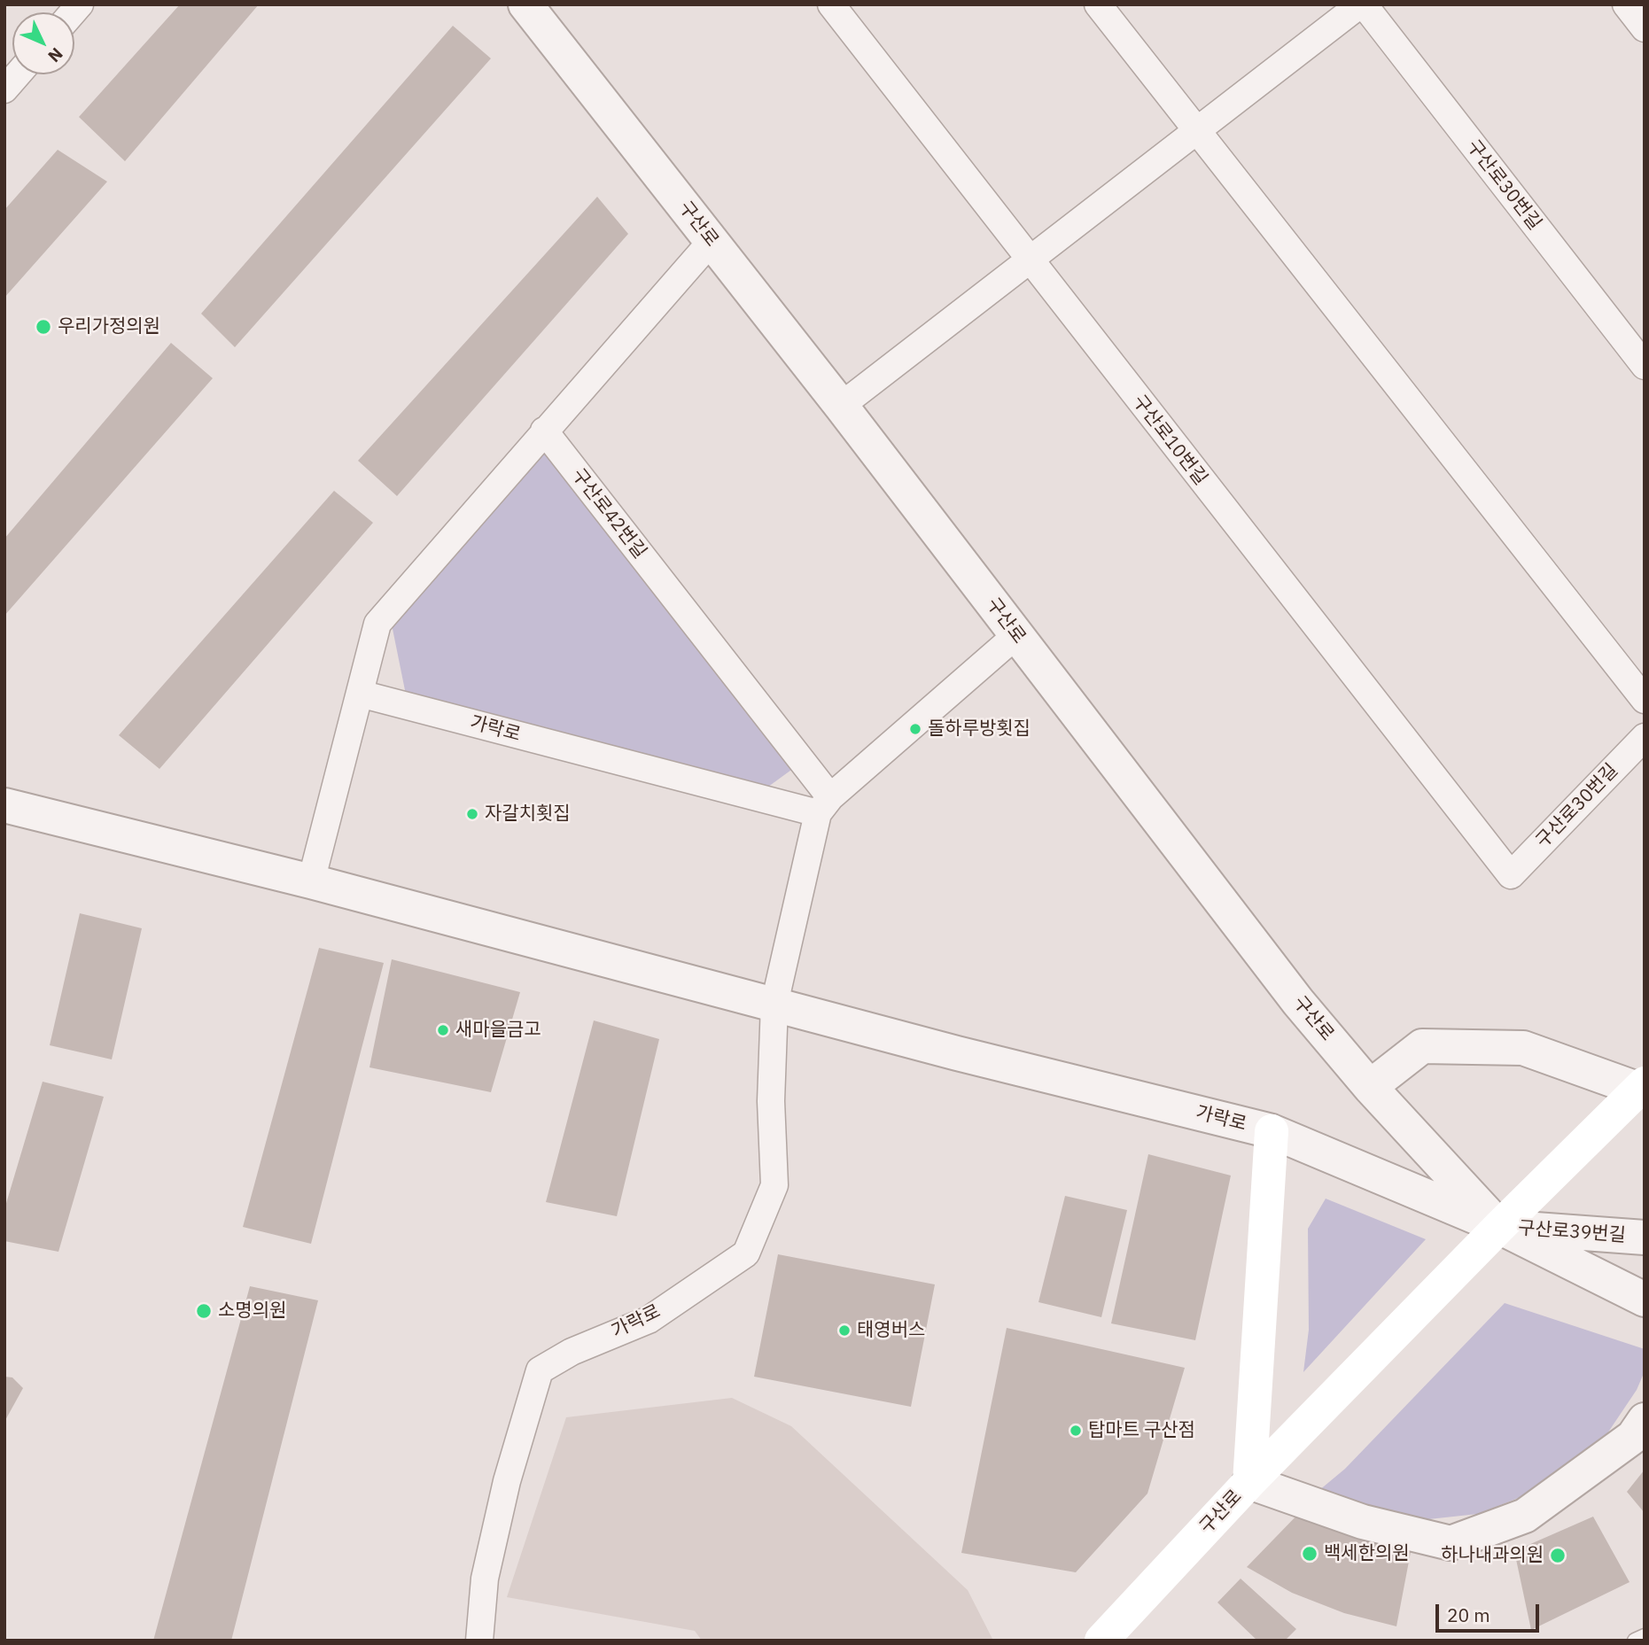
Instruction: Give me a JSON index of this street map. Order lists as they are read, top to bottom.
{
  "streets": {
    "main road": ["구산로"],
    "street": [
      "구산로30번길",
      "구산로10번길",
      "구산로42번길",
      "가락로",
      "구산로39번길"
    ]
  },
  "crossings": [
    ["구산로30번길", "구산로10번길"],
    ["구산로", "가락로"],
    ["구산로", "구산로39번길"],
    ["구산로42번길", "가락로"],
    ["가락로", "구산로39번길"]
  ],
  "places": [
    "우리가정의원",
    "돌하루방횟집",
    "자갈치횟집",
    "새마을금고",
    "소명의원",
    "태영버스",
    "탑마트 구산점",
    "백세한의원",
    "하나내과의원"
  ],
  "scale_bar": "20 m",
  "north": "bottom right"
}
